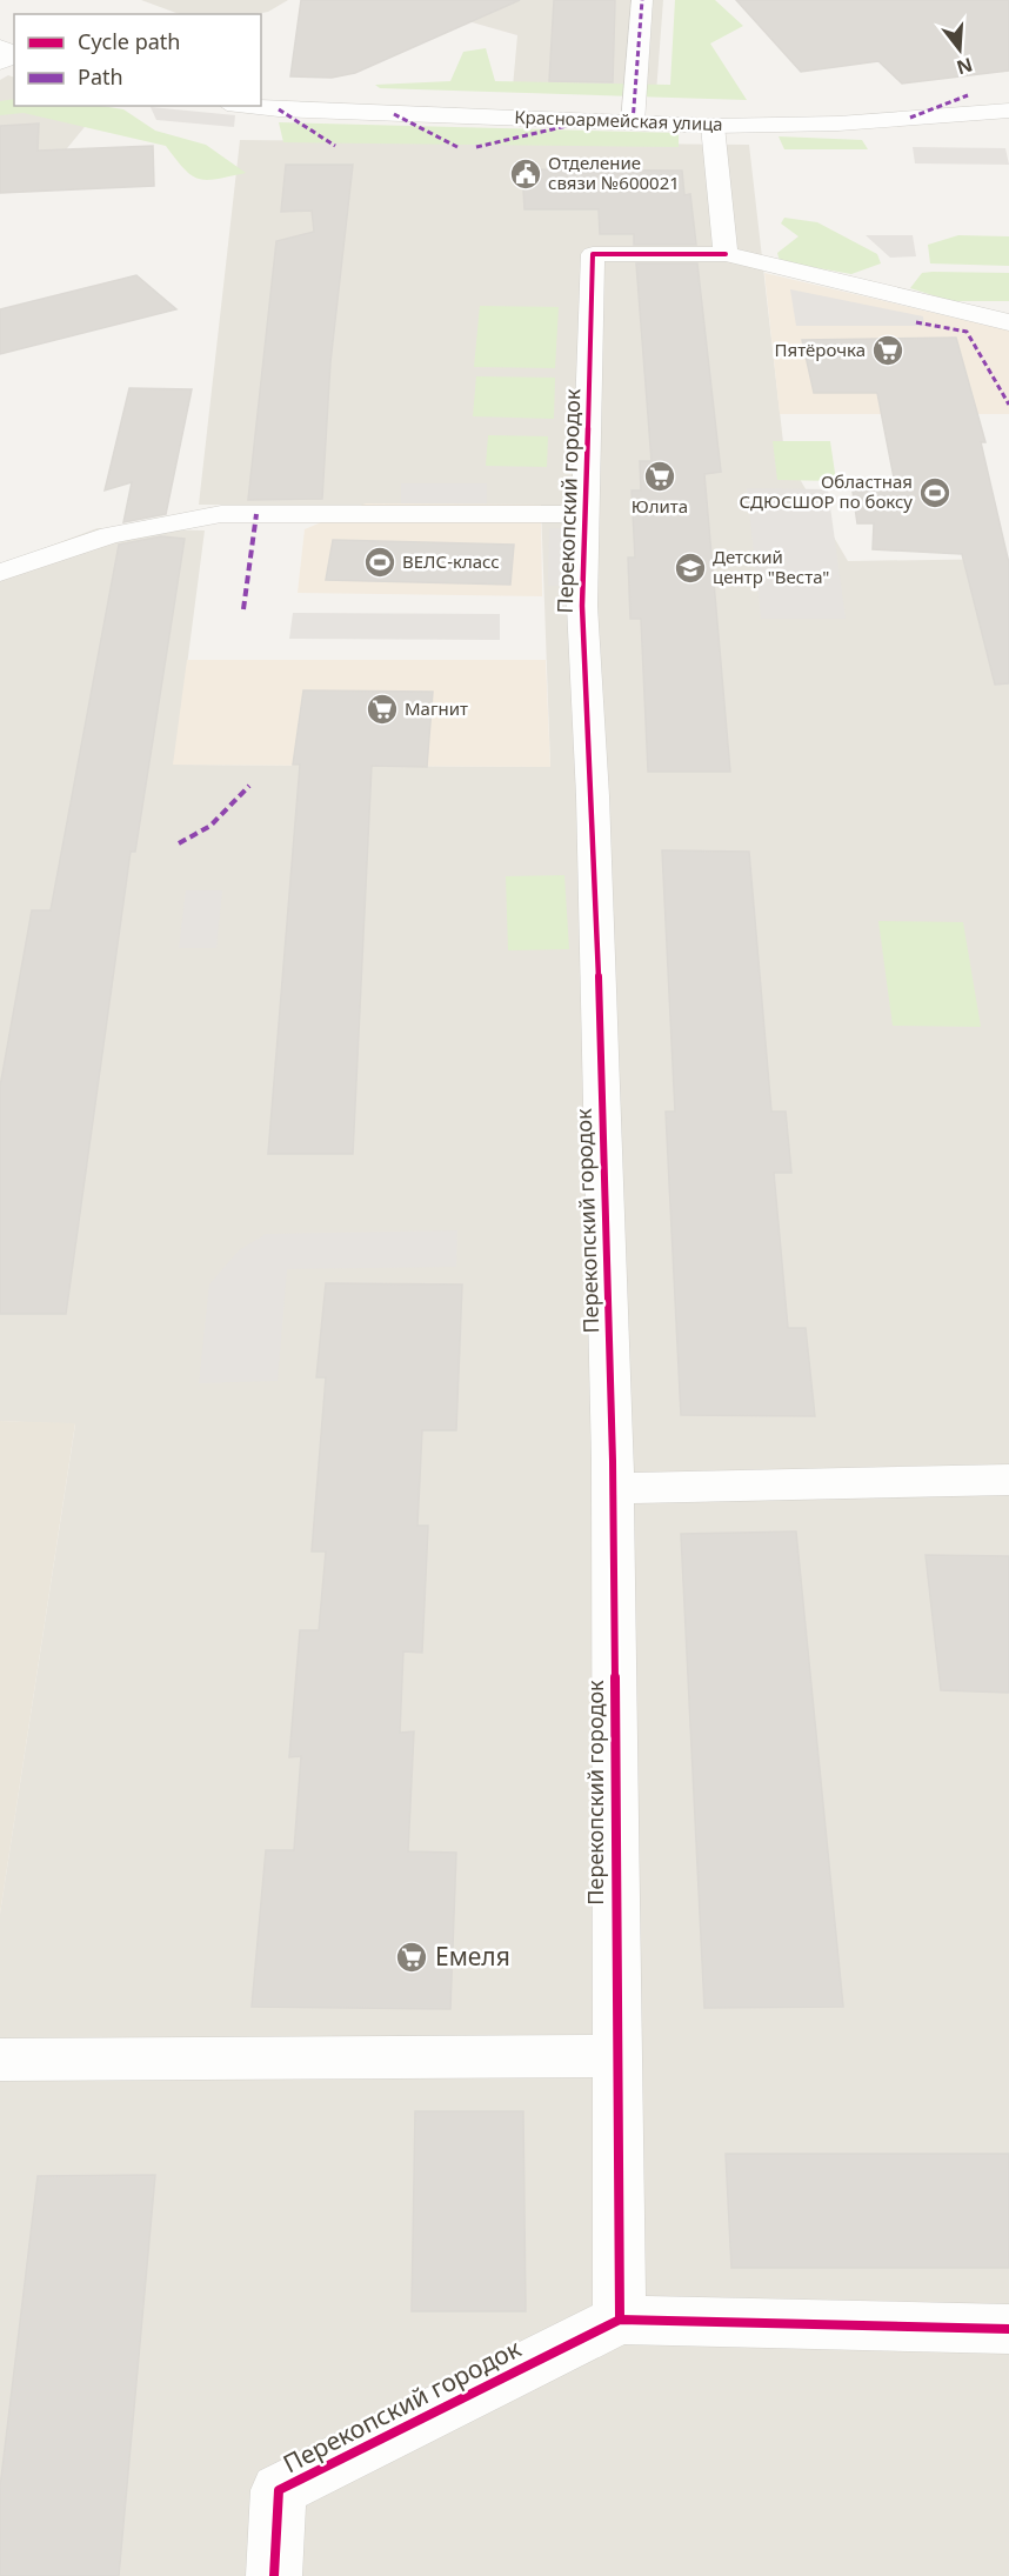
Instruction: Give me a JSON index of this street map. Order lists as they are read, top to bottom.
{
  "streets": {
    "street": ["Красноармейская улица", "Перекопский городок"]
  },
  "places": {
    "public building": ["Отделение связи №600021"],
    "supermarket": [
      "Пятёрочка",
      "Юлита",
      "Магнит",
      "Емеля"
    ],
    "sports": ["Областная СДЮСШОР по боксу", "ВЕЛС-класс"],
    "school or university": ["Детский центр \"Веста\""]
  },
  "legend": ["Cycle path", "Path"],
  "north": "bottom"
}
